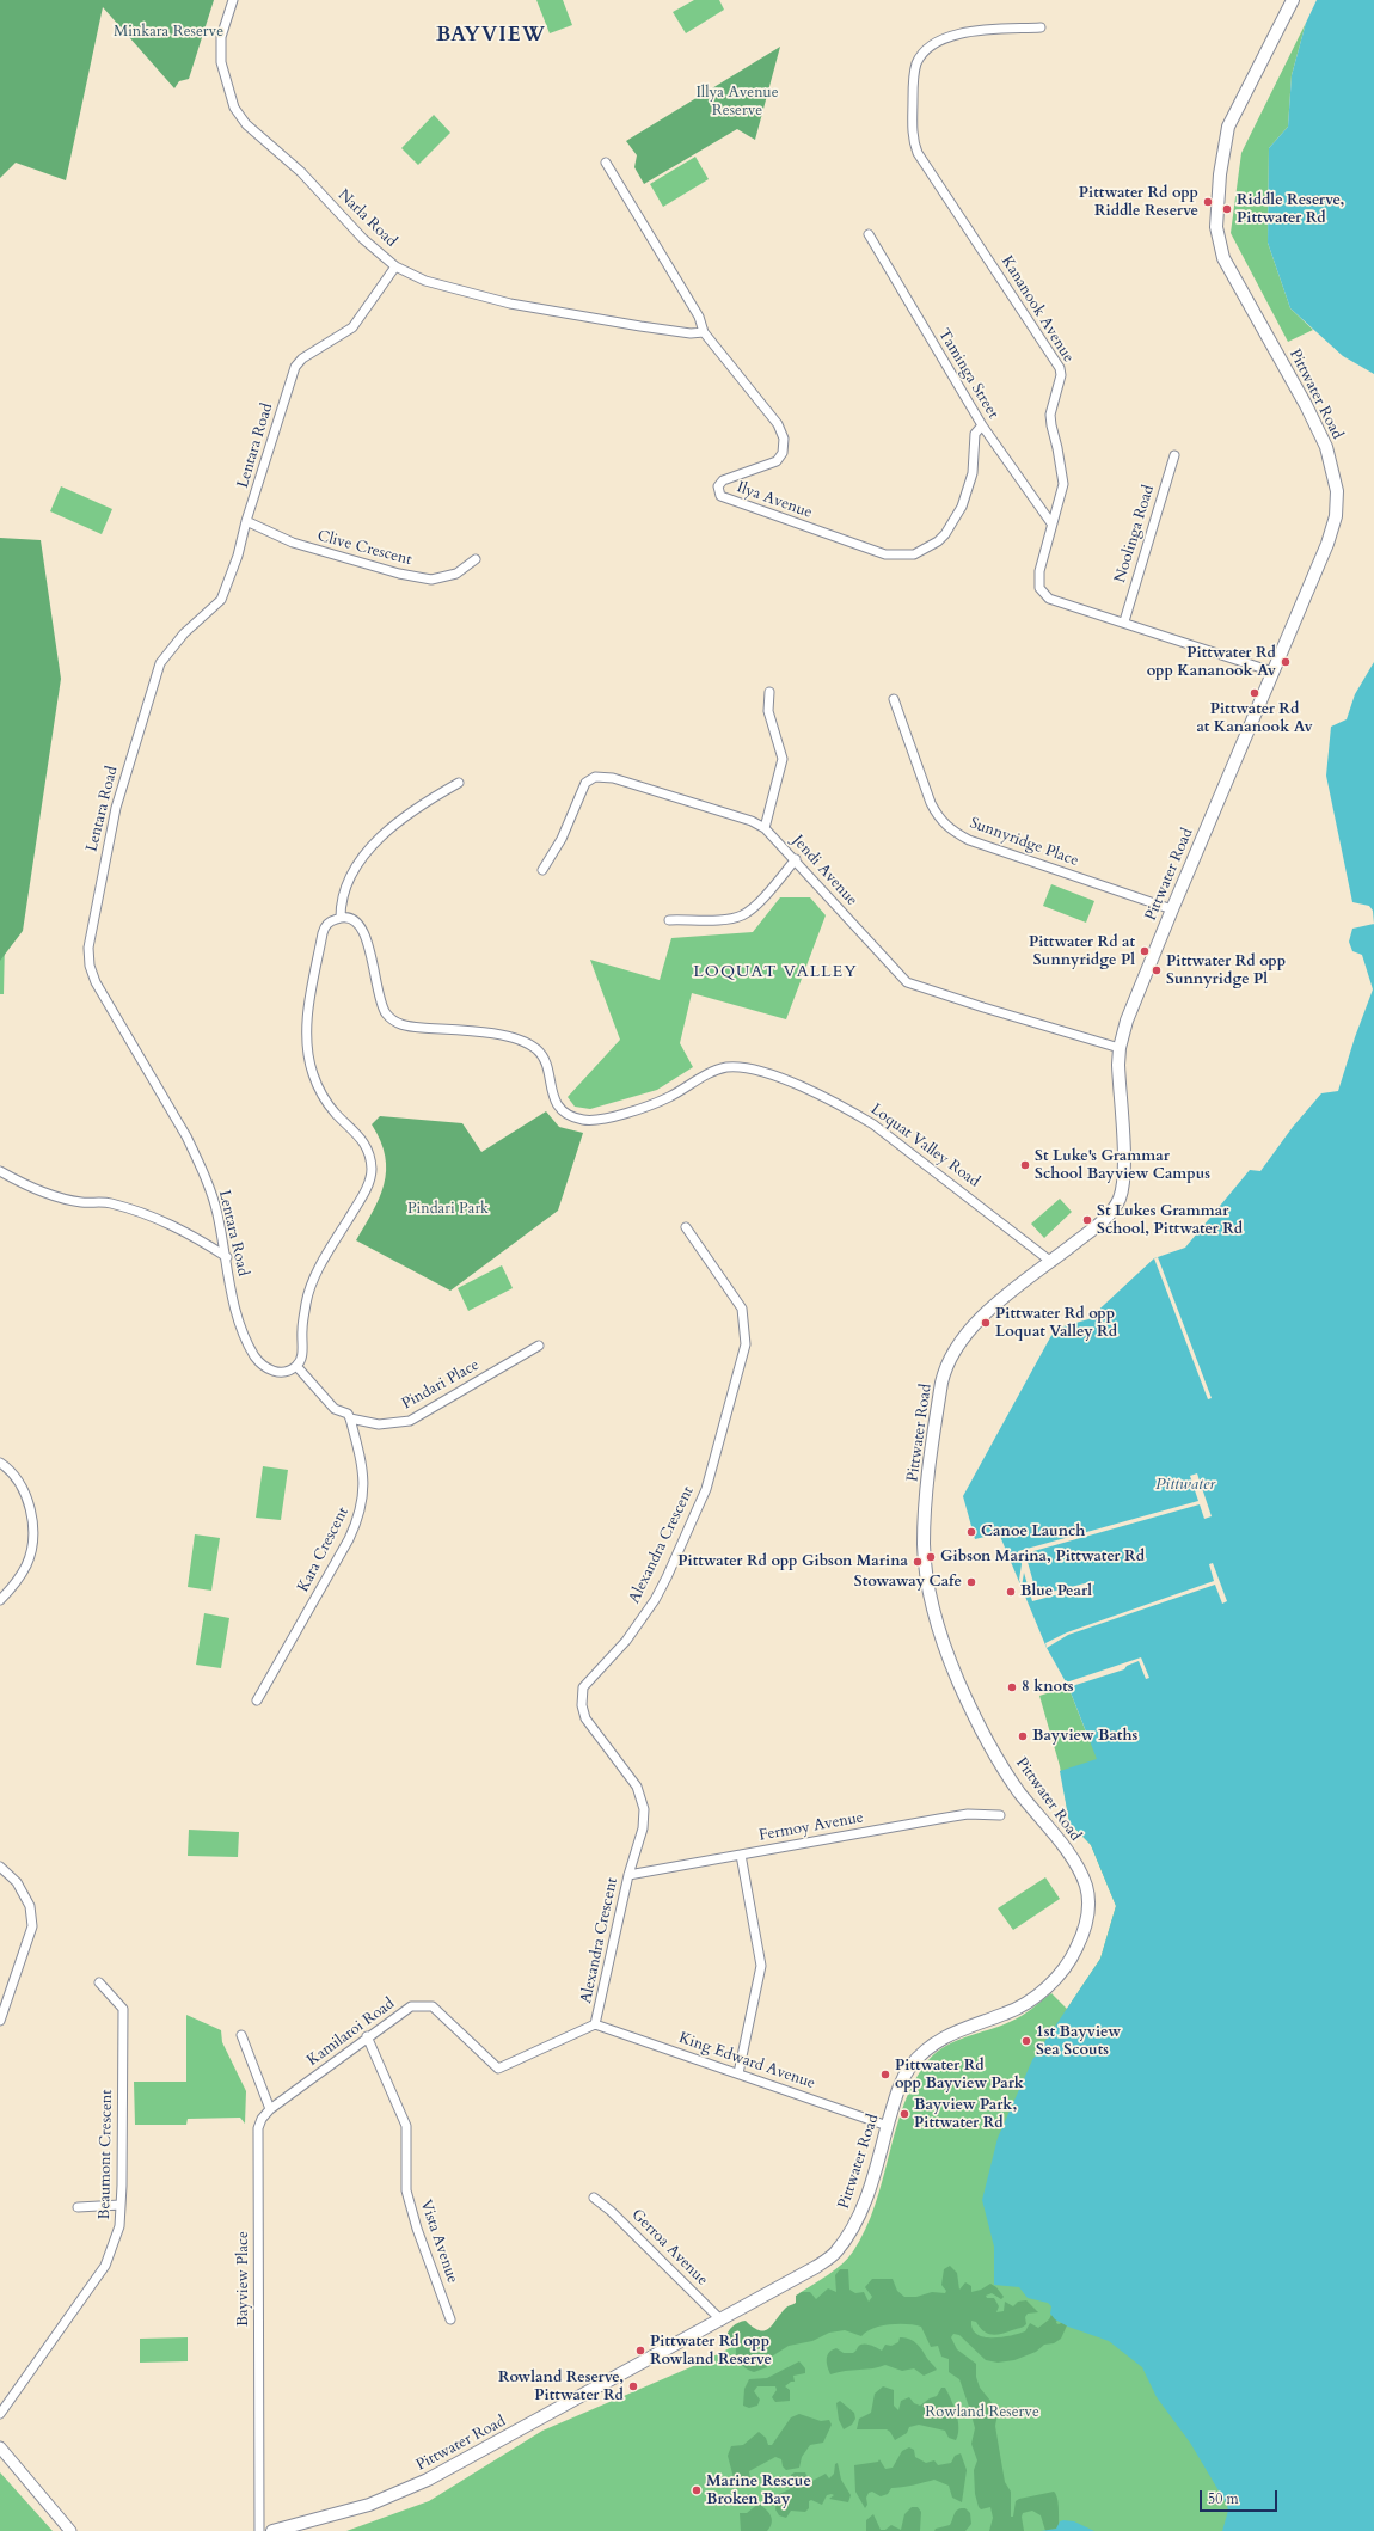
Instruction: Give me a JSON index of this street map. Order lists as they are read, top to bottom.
{
  "streets": {
    "main road": ["Pittwater Road"],
    "street": [
      "Narla Road",
      "Kananook Avenue",
      "Taminga Street",
      "Lentara Road",
      "Ilya Avenue",
      "Noolinga Road",
      "Clive Crescent",
      "Sunnyridge Place",
      "Jendi Avenue",
      "Loquat Valley Road",
      "Pindari Place",
      "Alexandra Crescent",
      "Kara Crescent",
      "Fermoy Avenue",
      "Kamilaroi Road",
      "King Edward Avenue",
      "Beaumont Crescent",
      "Vista Avenue",
      "Gerroa Avenue",
      "Bayview Place"
    ]
  },
  "crossings": [
    ["Narla Road", "Lentara Road"],
    ["Narla Road", "Ilya Avenue"],
    ["Kananook Avenue", "Taminga Street"],
    ["Kananook Avenue", "Pittwater Road"],
    ["Kananook Avenue", "Noolinga Road"],
    ["Taminga Street", "Ilya Avenue"],
    ["Pittwater Road", "Sunnyridge Place"],
    ["Pittwater Road", "Jendi Avenue"],
    ["Pittwater Road", "Loquat Valley Road"],
    ["Pittwater Road", "King Edward Avenue"],
    ["Pittwater Road", "Gerroa Avenue"],
    ["Lentara Road", "Clive Crescent"],
    ["Pindari Place", "Kara Crescent"],
    ["Alexandra Crescent", "Fermoy Avenue"],
    ["Alexandra Crescent", "Kamilaroi Road"],
    ["Alexandra Crescent", "King Edward Avenue"],
    ["Kamilaroi Road", "King Edward Avenue"],
    ["Kamilaroi Road", "Vista Avenue"],
    ["Kamilaroi Road", "Bayview Place"]
  ],
  "districts": ["BAYVIEW", "LOQUAT VALLEY"],
  "water": ["Pittwater"],
  "parks": [
    "Minkara Reserve",
    "Illya Avenue Reserve",
    "Pindari Park",
    "Rowland Reserve"
  ],
  "places": [
    "Pittwater Rd opp Riddle Reserve",
    "Riddle Reserve, Pittwater Rd",
    "Pittwater Rd opp Kananook Av",
    "Pittwater Rd at Kananook Av",
    "Pittwater Rd at Sunnyridge Pl",
    "Pittwater Rd opp Sunnyridge Pl",
    "St Luke's Grammar School Bayview Campus",
    "St Lukes Grammar School, Pittwater Rd",
    "Pittwater Rd opp Loquat Valley Rd",
    "Canoe Launch",
    "Gibson Marina, Pittwater Rd",
    "Pittwater Rd opp Gibson Marina",
    "Stowaway Cafe",
    "Blue Pearl",
    "8 knots",
    "Bayview Baths",
    "1st Bayview Sea Scouts",
    "Pittwater Rd opp Bayview Park",
    "Bayview Park, Pittwater Rd",
    "Pittwater Rd opp Rowland Reserve",
    "Rowland Reserve, Pittwater Rd",
    "Marine Rescue Broken Bay"
  ],
  "scale_bar": "50 m"
}
